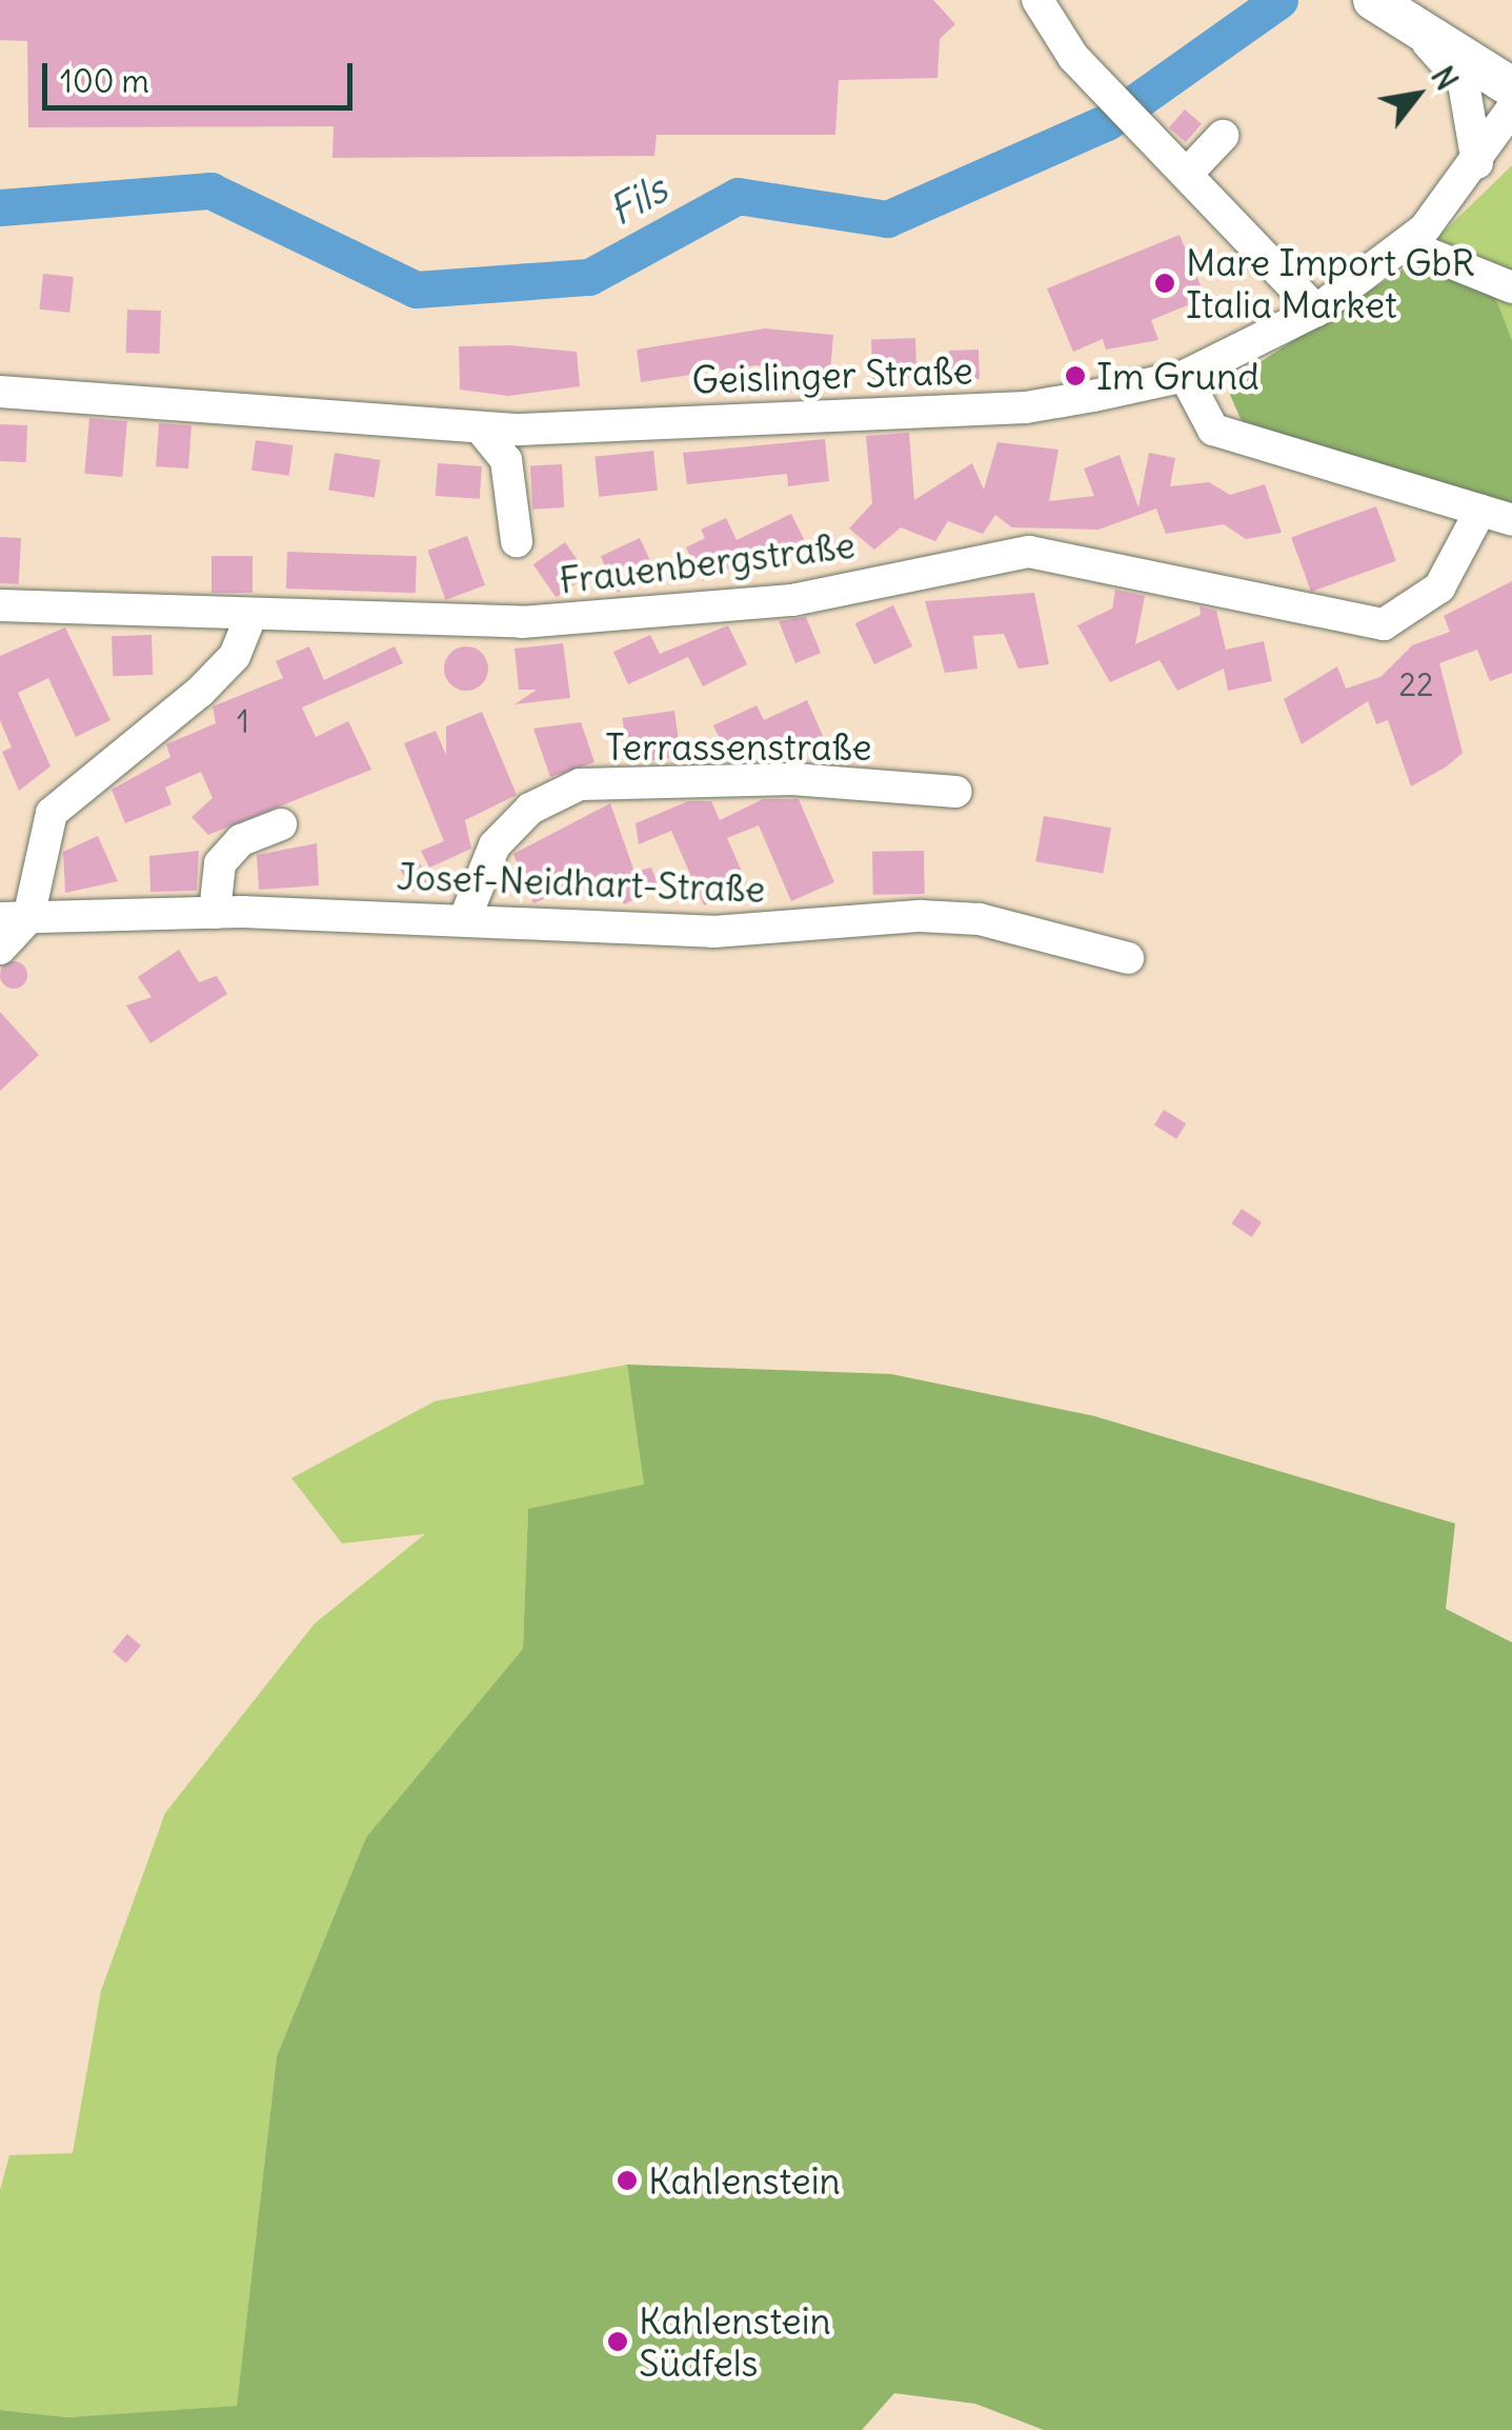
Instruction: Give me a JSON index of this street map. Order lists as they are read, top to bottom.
{
  "streets": {
    "street": [
      "Geislinger Straße",
      "Frauenbergstraße",
      "Terrassenstraße",
      "Josef-Neidhart-Straße"
    ]
  },
  "crossings": [
    ["Terrassenstraße", "Josef-Neidhart-Straße"]
  ],
  "water": ["Fils"],
  "places": [
    "Mare Import GbR Italia Market",
    "Im Grund",
    "Kahlenstein",
    "Kahlenstein Südfels"
  ],
  "house_numbers": ["22", "1"],
  "scale_bar": "100 m",
  "north": "top right"
}
